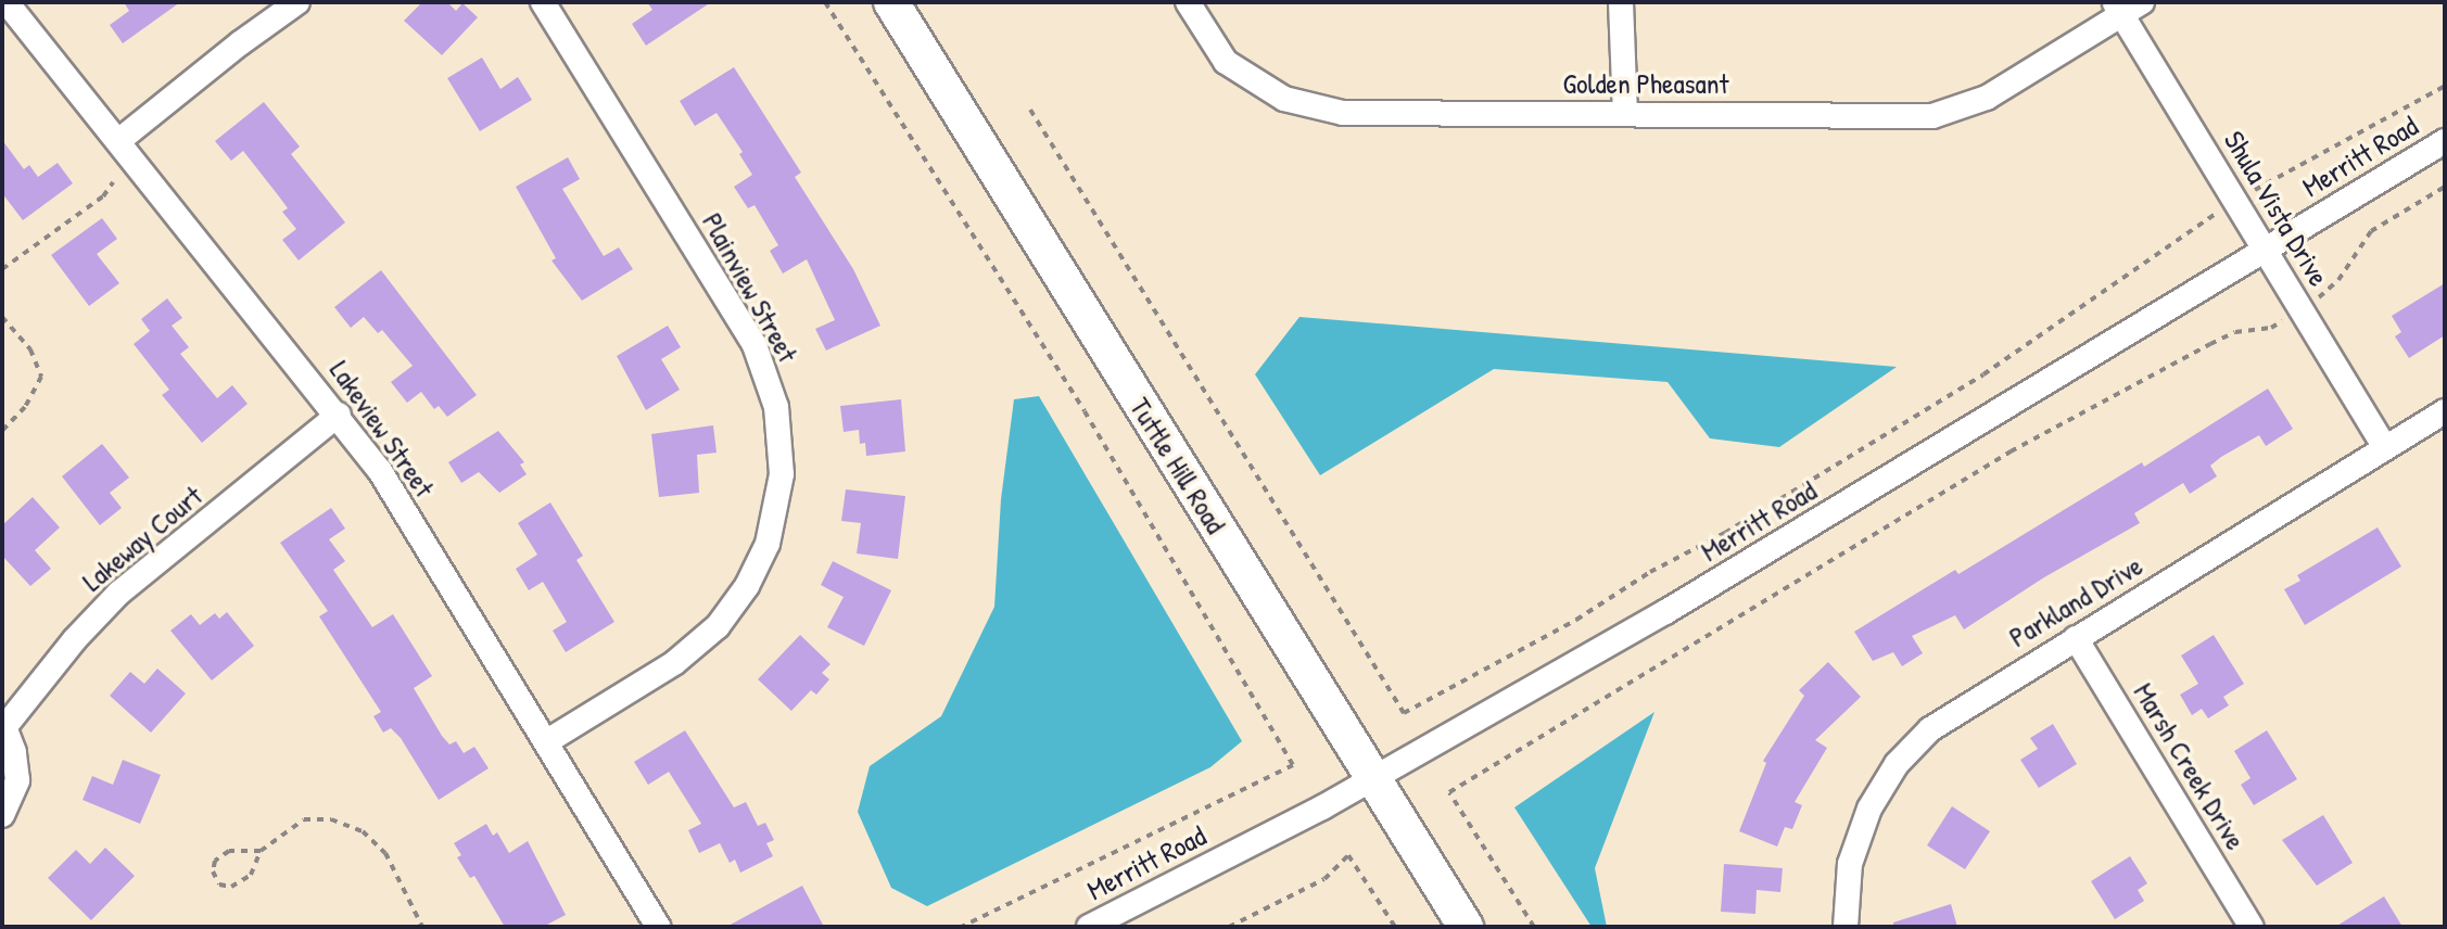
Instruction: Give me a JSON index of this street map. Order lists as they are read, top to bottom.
{
  "streets": {
    "main road": ["Tuttle Hill Road"],
    "street": [
      "Golden Pheasant",
      "Merritt Road",
      "Shula Vista Drive",
      "Plainview Street",
      "Lakeview Street",
      "Lakeway Court",
      "Parkland Drive",
      "Marsh Creek Drive"
    ]
  },
  "crossings": [
    ["Golden Pheasant", "Shula Vista Drive"],
    ["Merritt Road", "Shula Vista Drive"],
    ["Merritt Road", "Tuttle Hill Road"],
    ["Shula Vista Drive", "Parkland Drive"],
    ["Plainview Street", "Lakeview Street"],
    ["Lakeview Street", "Lakeway Court"],
    ["Parkland Drive", "Marsh Creek Drive"]
  ]
}
